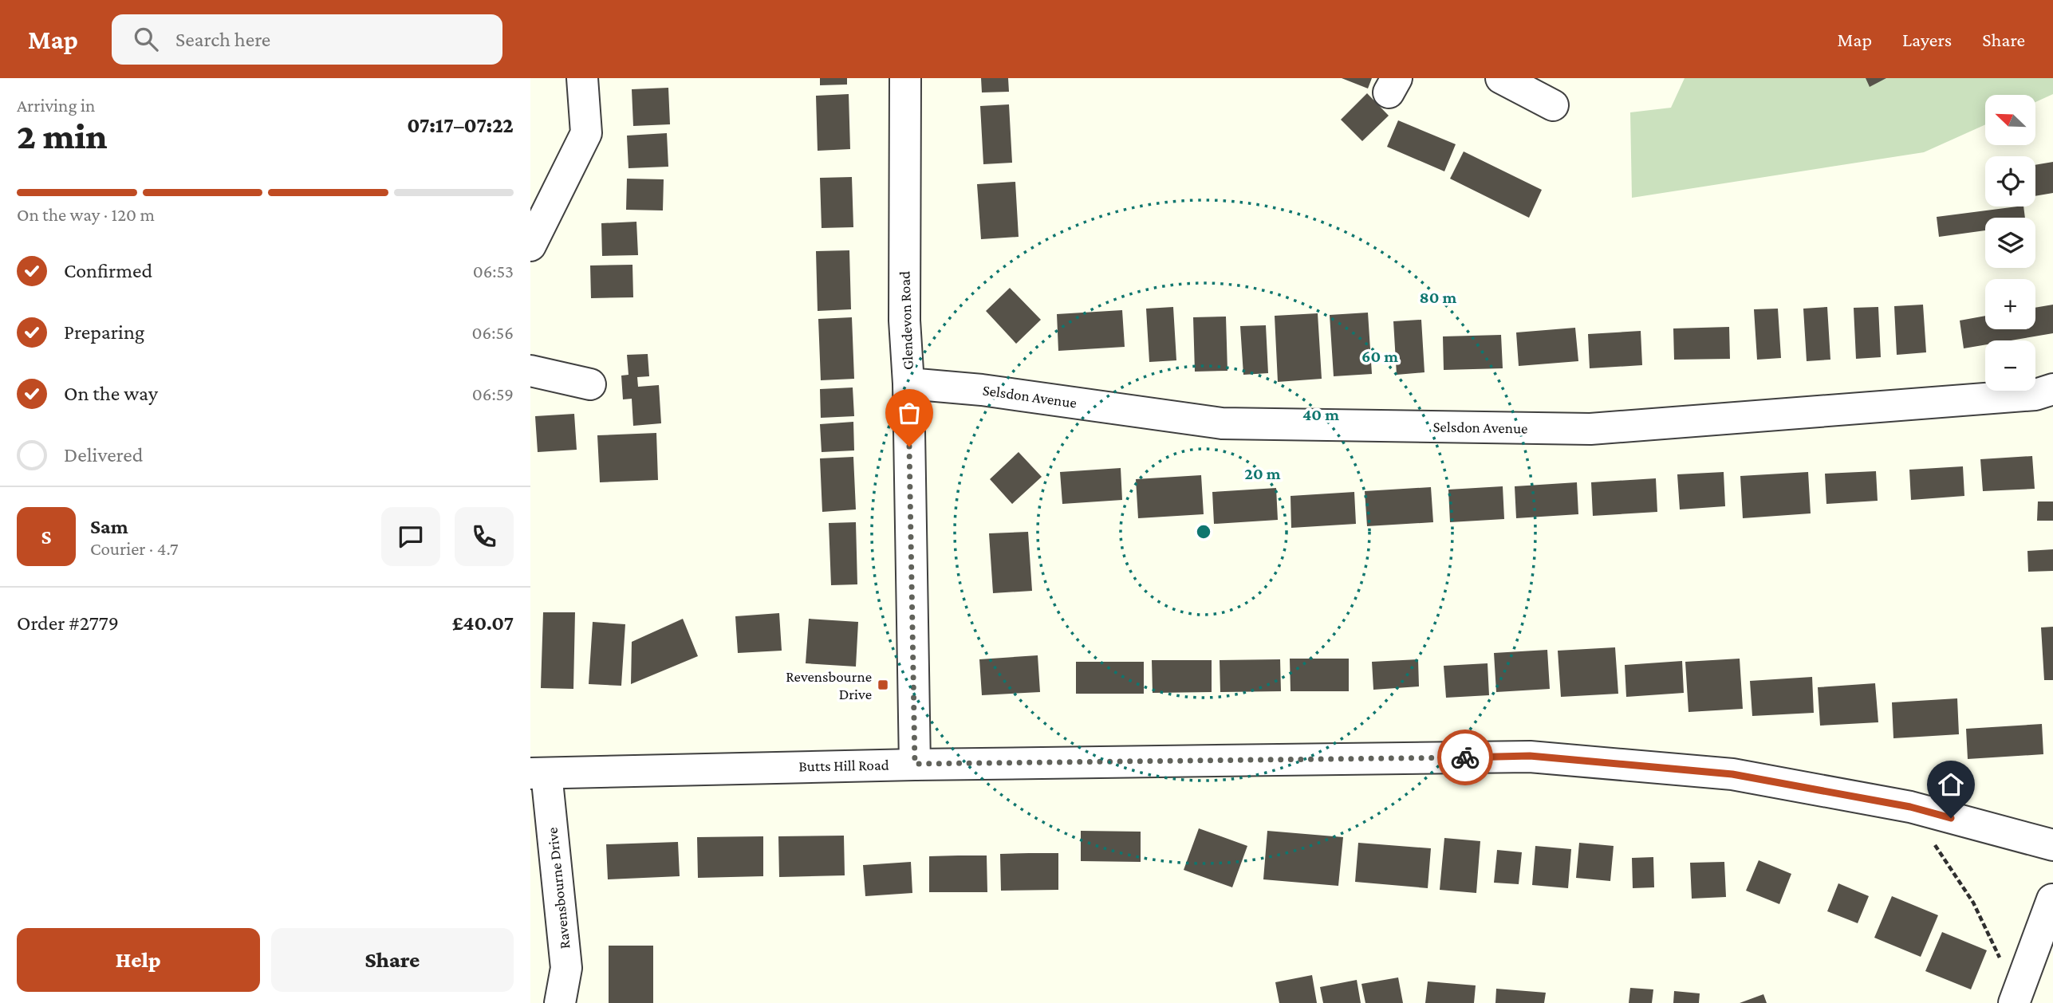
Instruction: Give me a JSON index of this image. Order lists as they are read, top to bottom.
{
  "streets": {
    "street": [
      "Glendevon Road",
      "Selsdon Avenue",
      "Butts Hill Road",
      "Ravensbourne Drive"
    ]
  },
  "crossings": [
    ["Glendevon Road", "Selsdon Avenue"],
    ["Glendevon Road", "Butts Hill Road"],
    ["Butts Hill Road", "Ravensbourne Drive"]
  ],
  "places": {
    "transit": ["Revensbourne Drive"]
  },
  "north": "top left",
  "page": {
    "header": "Map",
    "search": "Search here",
    "nav": ["Map", "Layers", "Share"],
    "heading": ["2 min", "Arriving in", "07:17–07:22"],
    "panel": [
      "Sam",
      "Courier · 4.7",
      "Order #2779",
      "£40.07"
    ],
    "map_buttons": ["+", "−"],
    "bar": "On the way · 120 m",
    "list": [
      ["Confirmed", "06:53"],
      ["Preparing", "06:56"],
      ["On the way", "06:59"],
      "Delivered"
    ],
    "round": "S",
    "buttons": ["Help", "Share"]
  },
  "rings": [
    "80 m",
    "60 m",
    "40 m",
    "20 m"
  ]
}
